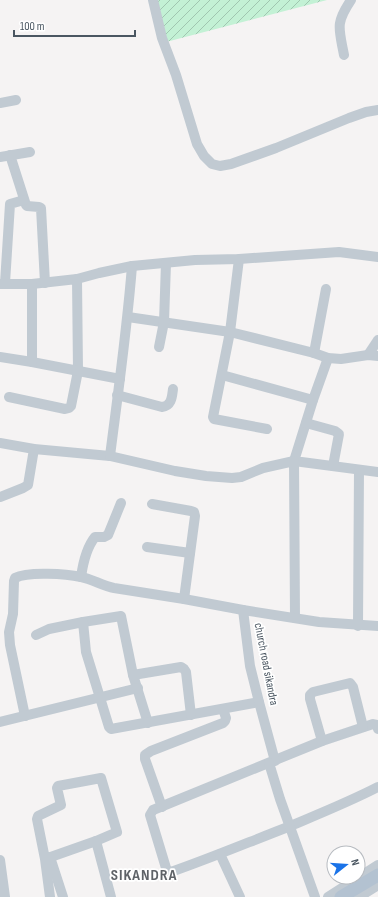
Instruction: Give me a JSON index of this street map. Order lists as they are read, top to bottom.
{
  "streets": {
    "street": ["church road sikandra"]
  },
  "districts": ["SIKANDRA"],
  "scale_bar": "100 m",
  "north": "right"
}
